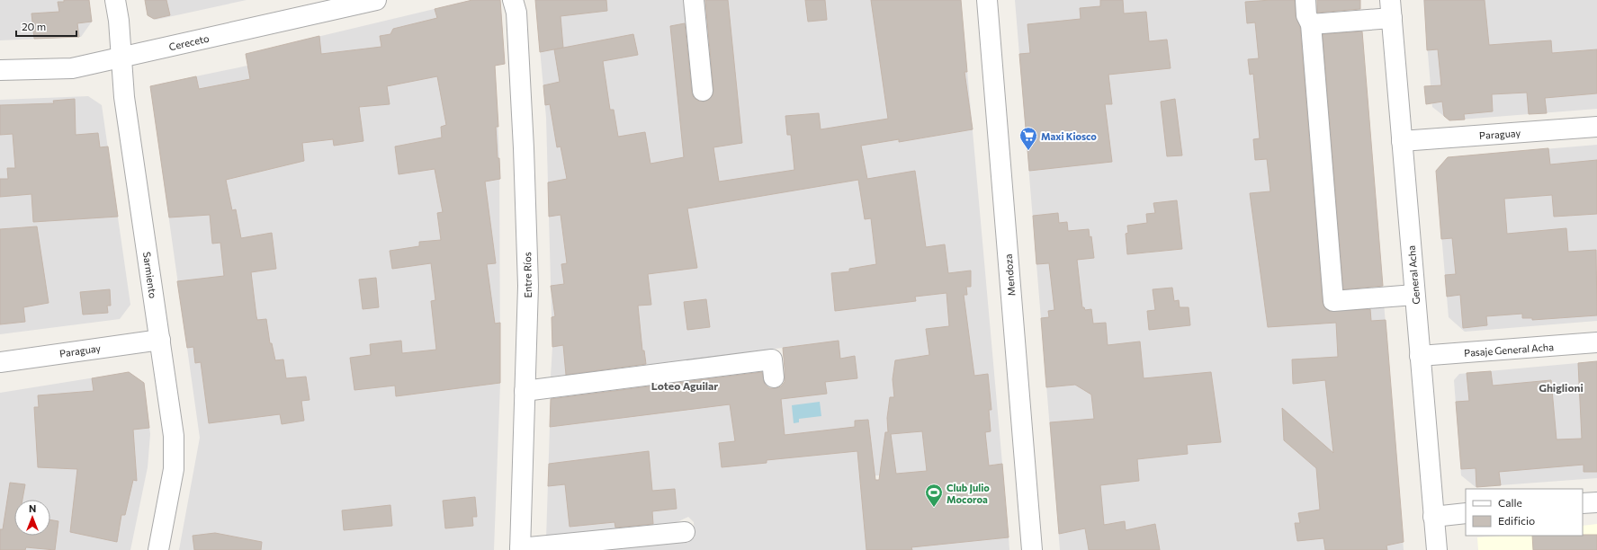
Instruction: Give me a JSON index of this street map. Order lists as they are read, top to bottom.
{
  "streets": {
    "street": [
      "Cereceto",
      "Paraguay",
      "Sarmiento",
      "Entre Ríos",
      "Mendoza",
      "General Acha",
      "Pasaje General Acha"
    ]
  },
  "crossings": [
    ["Cereceto", "Sarmiento"],
    ["Paraguay", "Sarmiento"],
    ["Paraguay", "General Acha"],
    ["General Acha", "Pasaje General Acha"]
  ],
  "districts": ["Loteo Aguilar", "Ghiglioni"],
  "places": {
    "supermarket": ["Maxi Kiosco"],
    "sports": ["Club Julio Mocoroa"]
  },
  "legend": ["Calle", "Edificio"],
  "scale_bar": "20 m",
  "north": "top"
}
